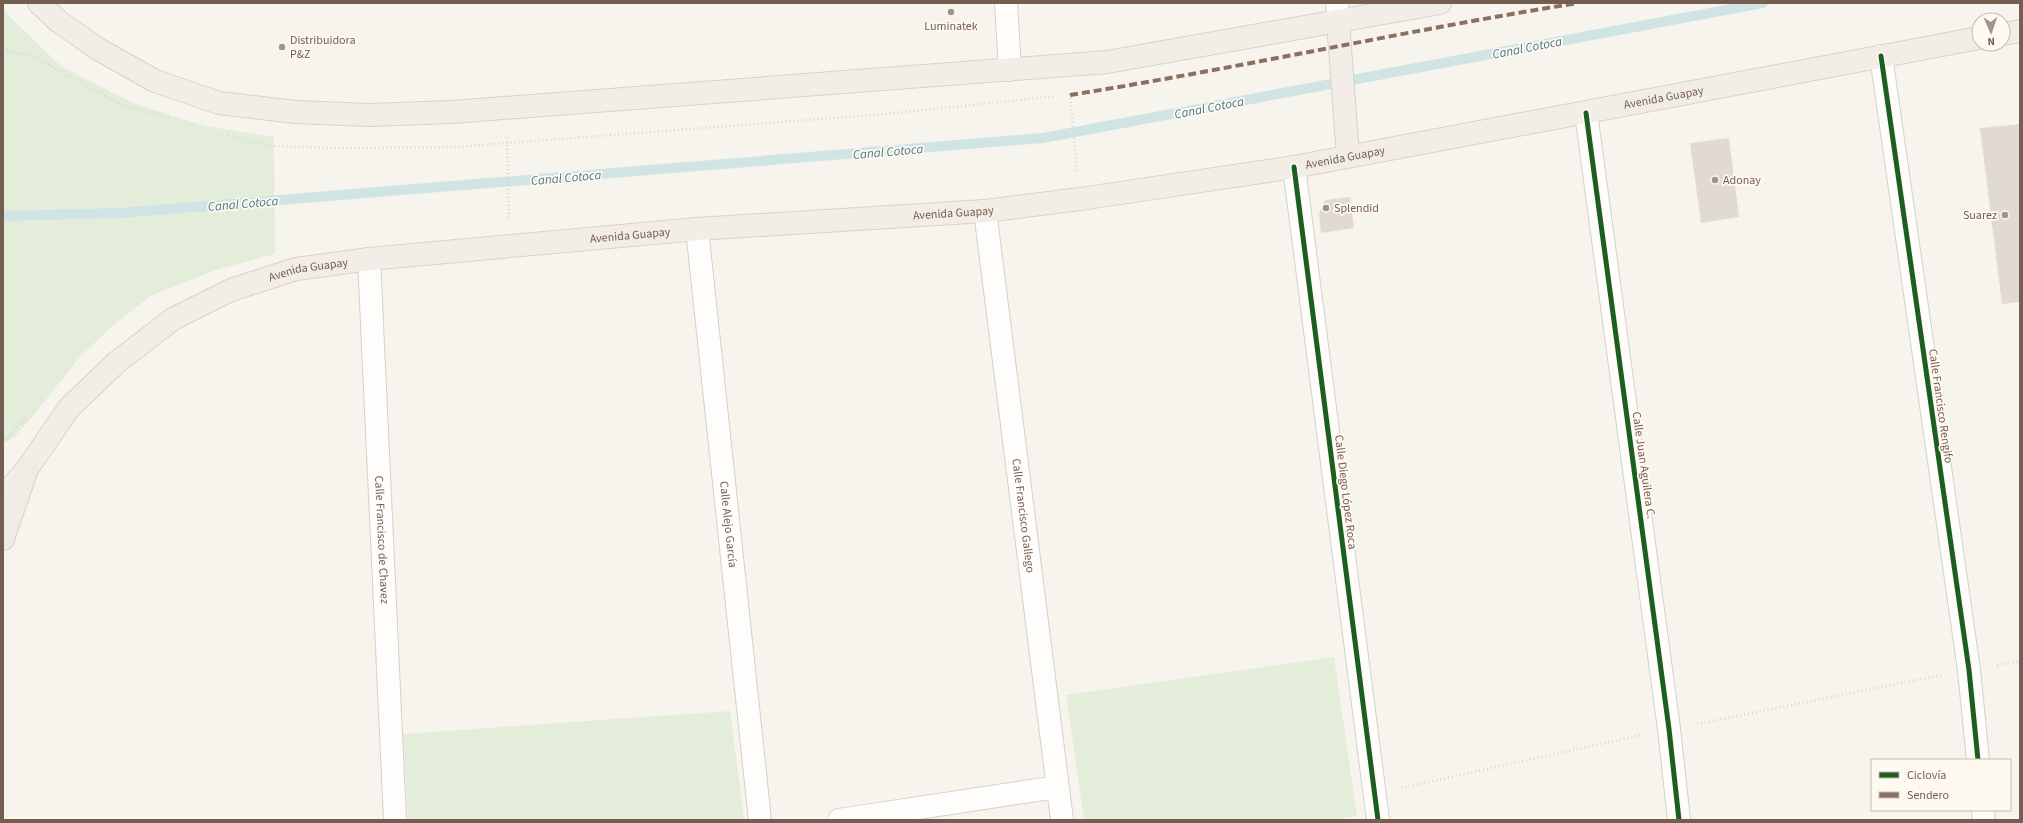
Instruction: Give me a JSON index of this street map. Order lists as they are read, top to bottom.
{
  "streets": {
    "main road": ["Avenida Guapay"],
    "street": [
      "Calle Francisco Rengifo",
      "Calle Juan Aguilera C.",
      "Calle Diego López Roca",
      "Calle Francisco Gallego",
      "Calle Alejo García",
      "Calle Francisco de Chavez"
    ]
  },
  "crossings": [
    ["Avenida Guapay", "Calle Francisco Rengifo"],
    ["Avenida Guapay", "Calle Juan Aguilera C."],
    ["Avenida Guapay", "Calle Diego López Roca"],
    ["Avenida Guapay", "Calle Francisco Gallego"],
    ["Avenida Guapay", "Calle Alejo García"],
    ["Avenida Guapay", "Calle Francisco de Chavez"]
  ],
  "water": ["Canal Cotoca"],
  "places": [
    "Luminatek",
    "Distribuidora P&Z",
    "Adonay",
    "Splendid",
    "Suarez"
  ],
  "legend": ["Ciclovía", "Sendero"],
  "north": "bottom"
}
